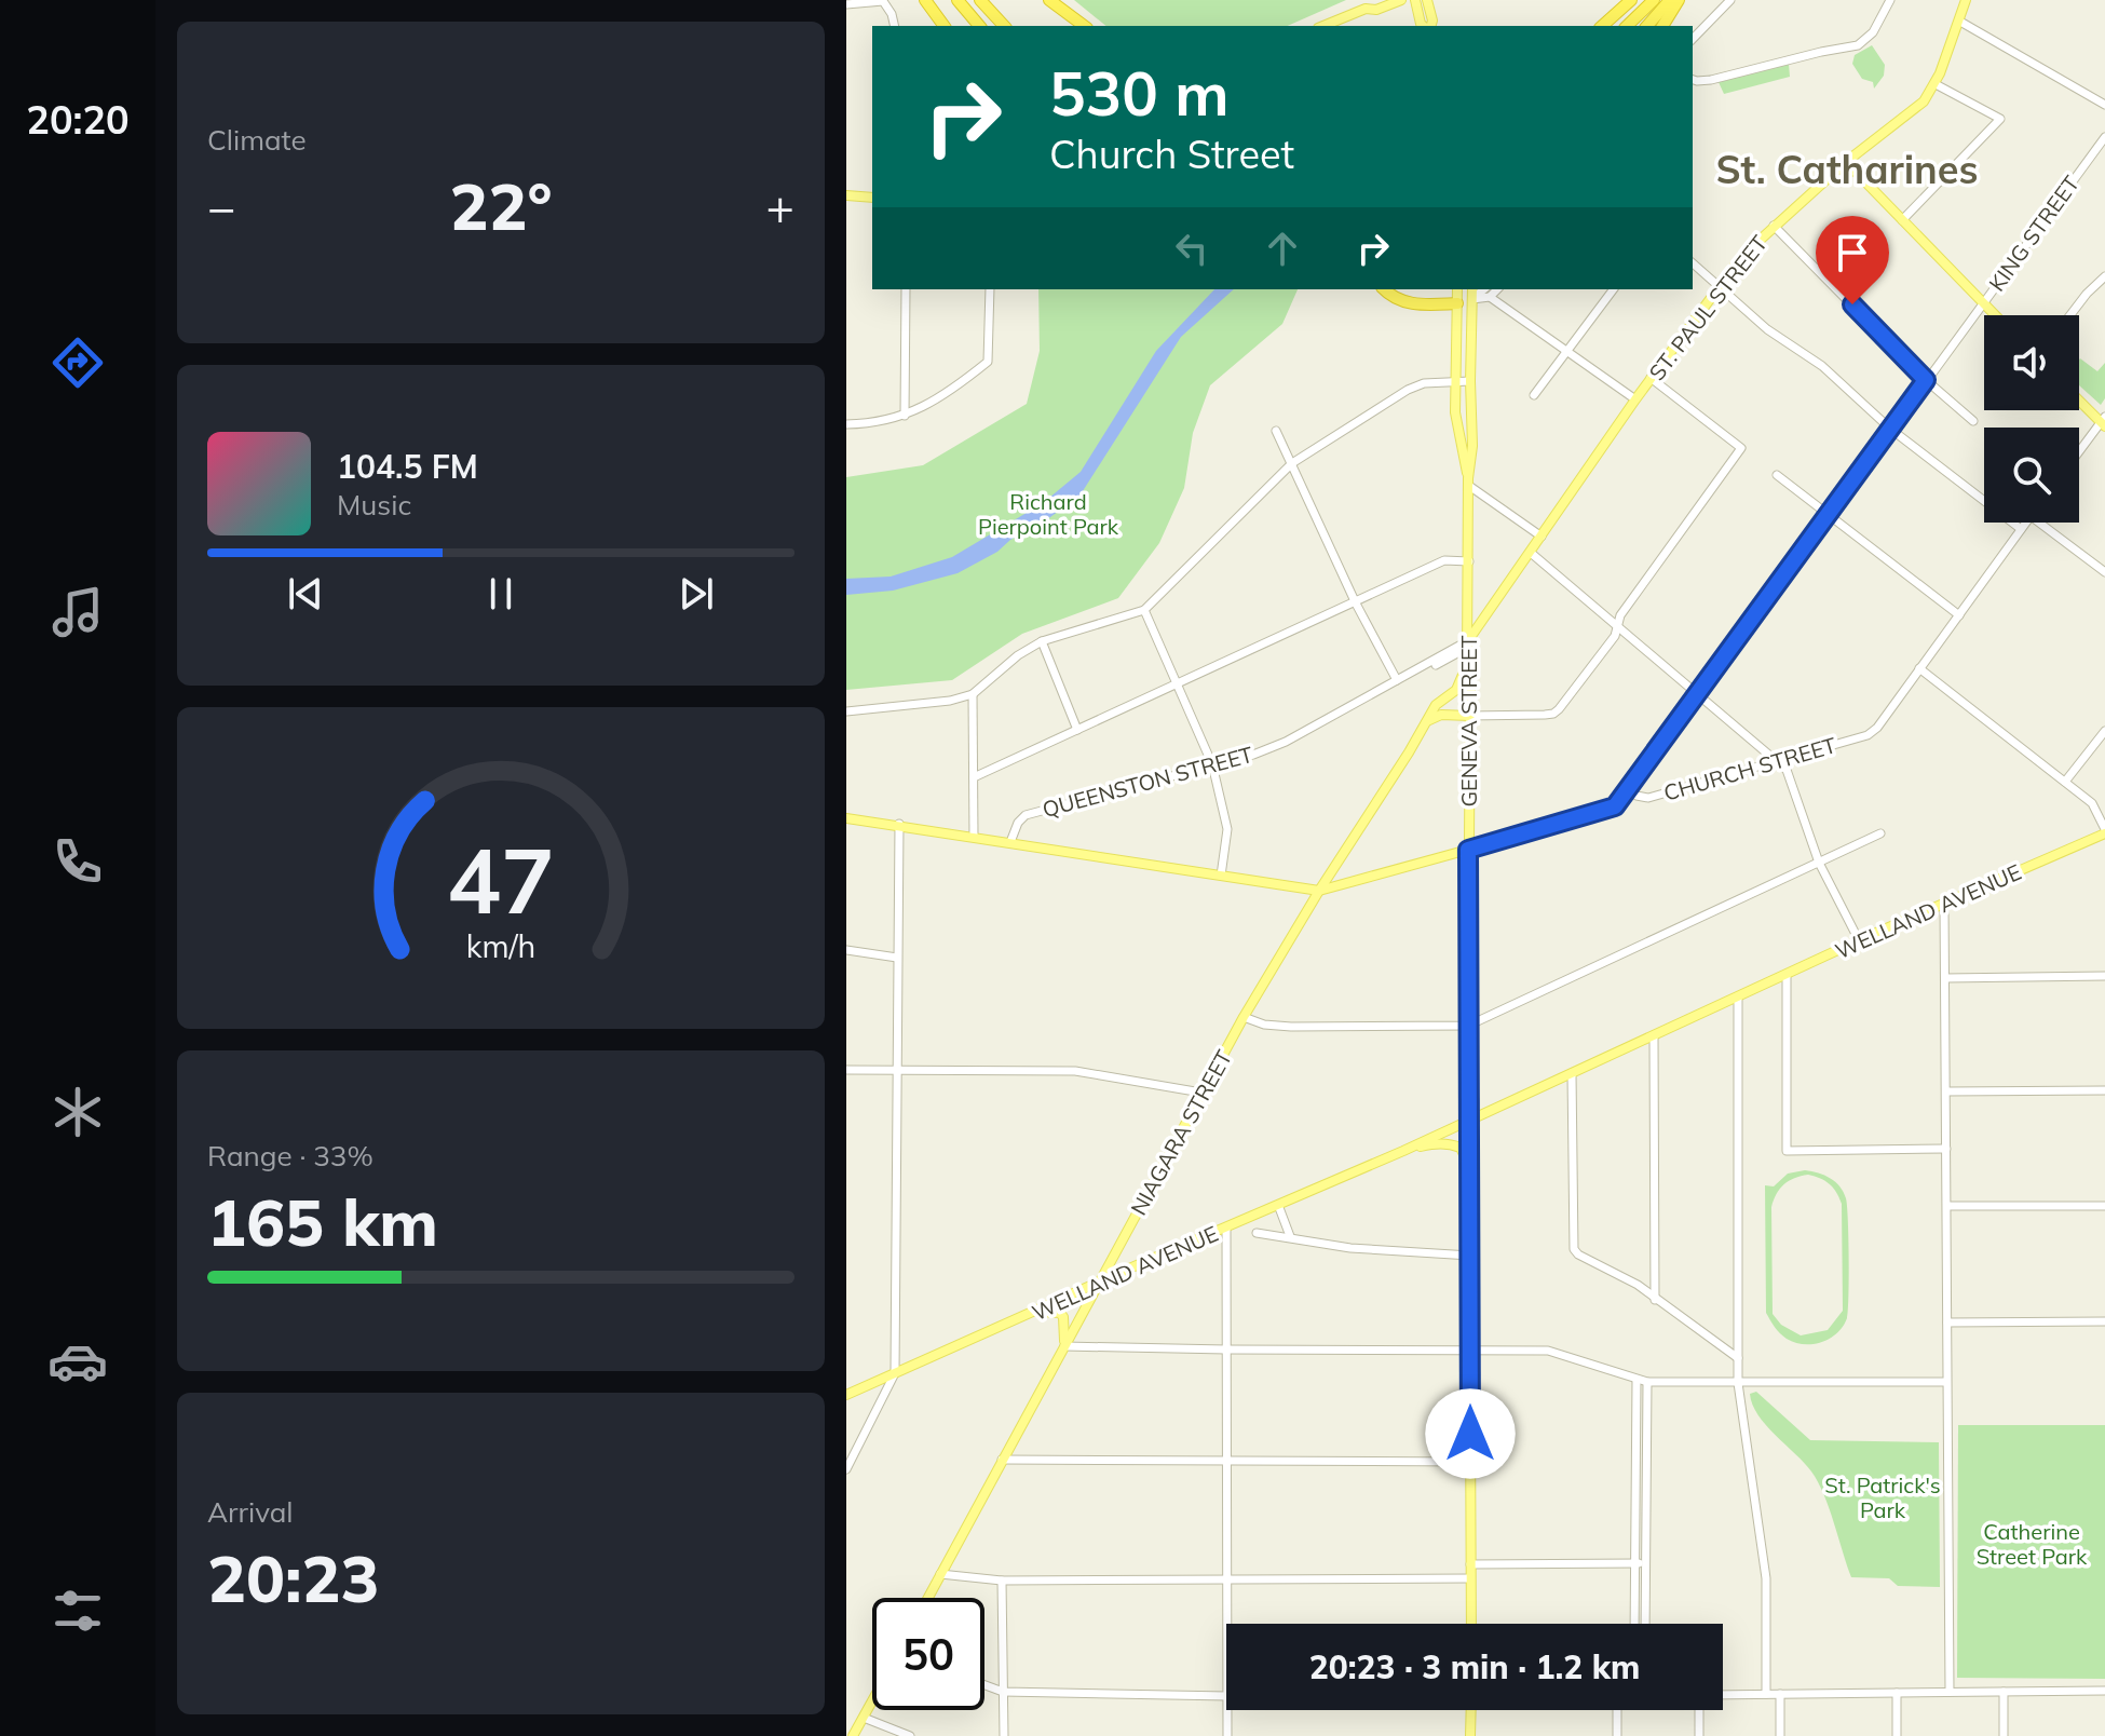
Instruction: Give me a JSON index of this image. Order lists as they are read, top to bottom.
{
  "streets": {
    "main road": [
      "ST. PAUL STREET",
      "GENEVA STREET",
      "WELLAND AVENUE",
      "NIAGARA STREET"
    ],
    "street": ["KING STREET", "CHURCH STREET", "QUEENSTON STREET"]
  },
  "crossings": [
    ["KING STREET", "CHURCH STREET"],
    ["ST. PAUL STREET", "GENEVA STREET"],
    ["ST. PAUL STREET", "QUEENSTON STREET"],
    ["GENEVA STREET", "QUEENSTON STREET"],
    ["GENEVA STREET", "WELLAND AVENUE"],
    ["GENEVA STREET", "NIAGARA STREET"],
    ["WELLAND AVENUE", "NIAGARA STREET"]
  ],
  "districts": ["St. Catharines"],
  "parks": ["Richard Pierpoint Park", "St. Patrick's Park", "Catherine Street Park"],
  "page": {
    "tabs": "20:20",
    "tile": [
      "Climate",
      ["Range · 33%", "165 km"],
      ["Arrival", "20:23"]
    ],
    "turn": ["530 m", "Church Street"],
    "heat": ["−", "22°", "+"],
    "song": ["104.5 FM", "Music"],
    "limit": "50",
    "trip": "20:23 · 3 min · 1.2 km",
    "gauge": ["47", "km/h"]
  }
}
